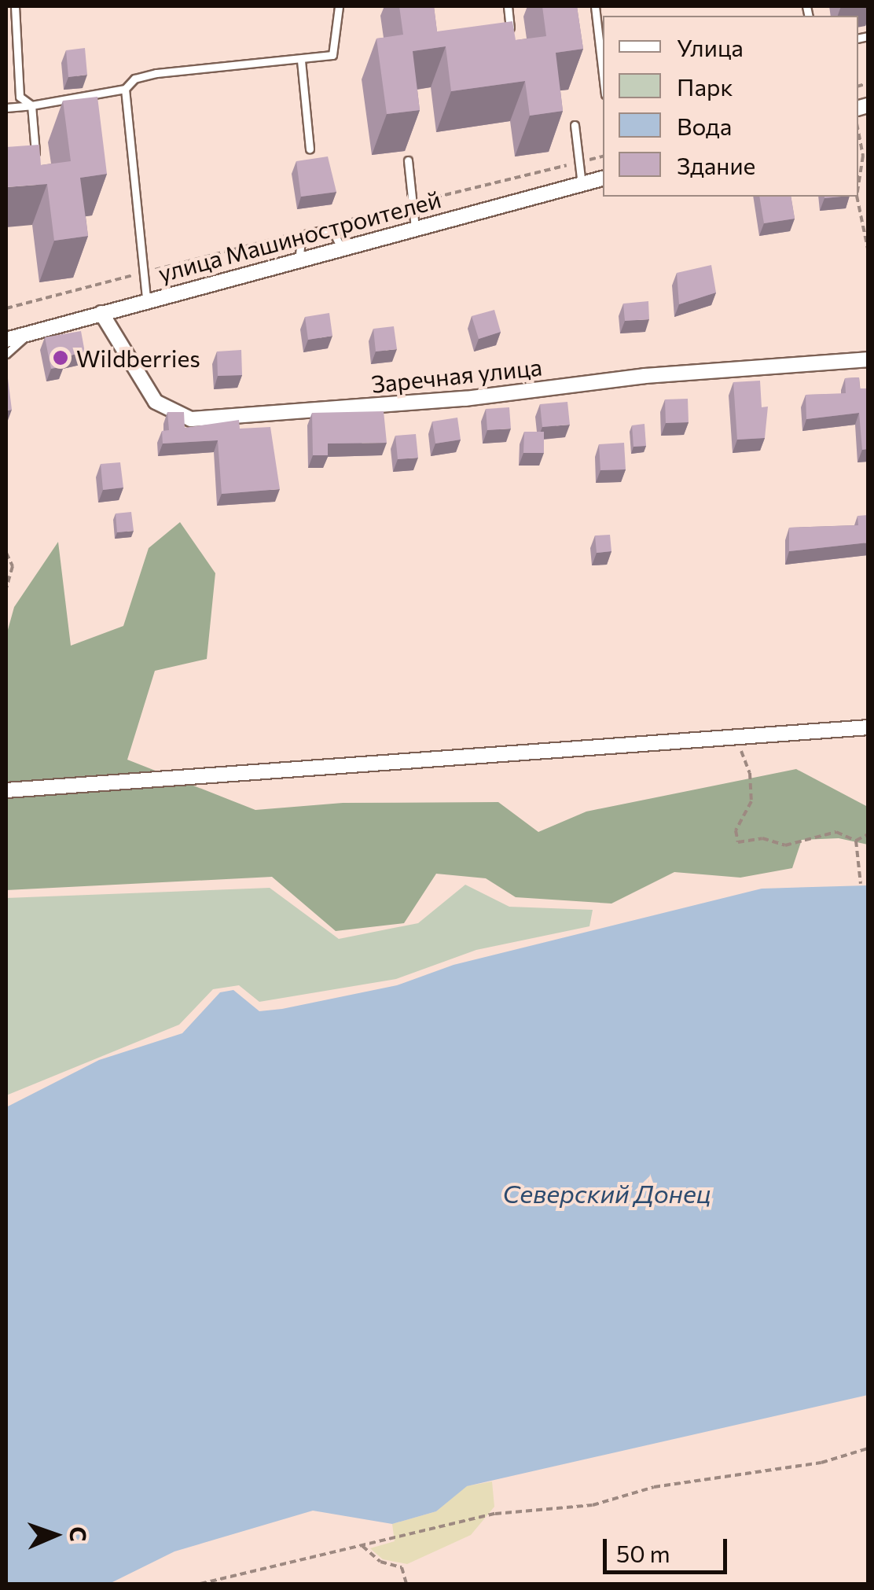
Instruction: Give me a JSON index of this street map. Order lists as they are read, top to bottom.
{
  "streets": {
    "street": ["улица Машиностроителей", "Заречная улица"]
  },
  "crossings": [
    ["улица Машиностроителей", "Заречная улица"]
  ],
  "water": ["Северский Донец"],
  "places": ["Wildberries"],
  "legend": [
    "Улица",
    "Парк",
    "Вода",
    "Здание"
  ],
  "scale_bar": "50 m",
  "north": "right"
}
